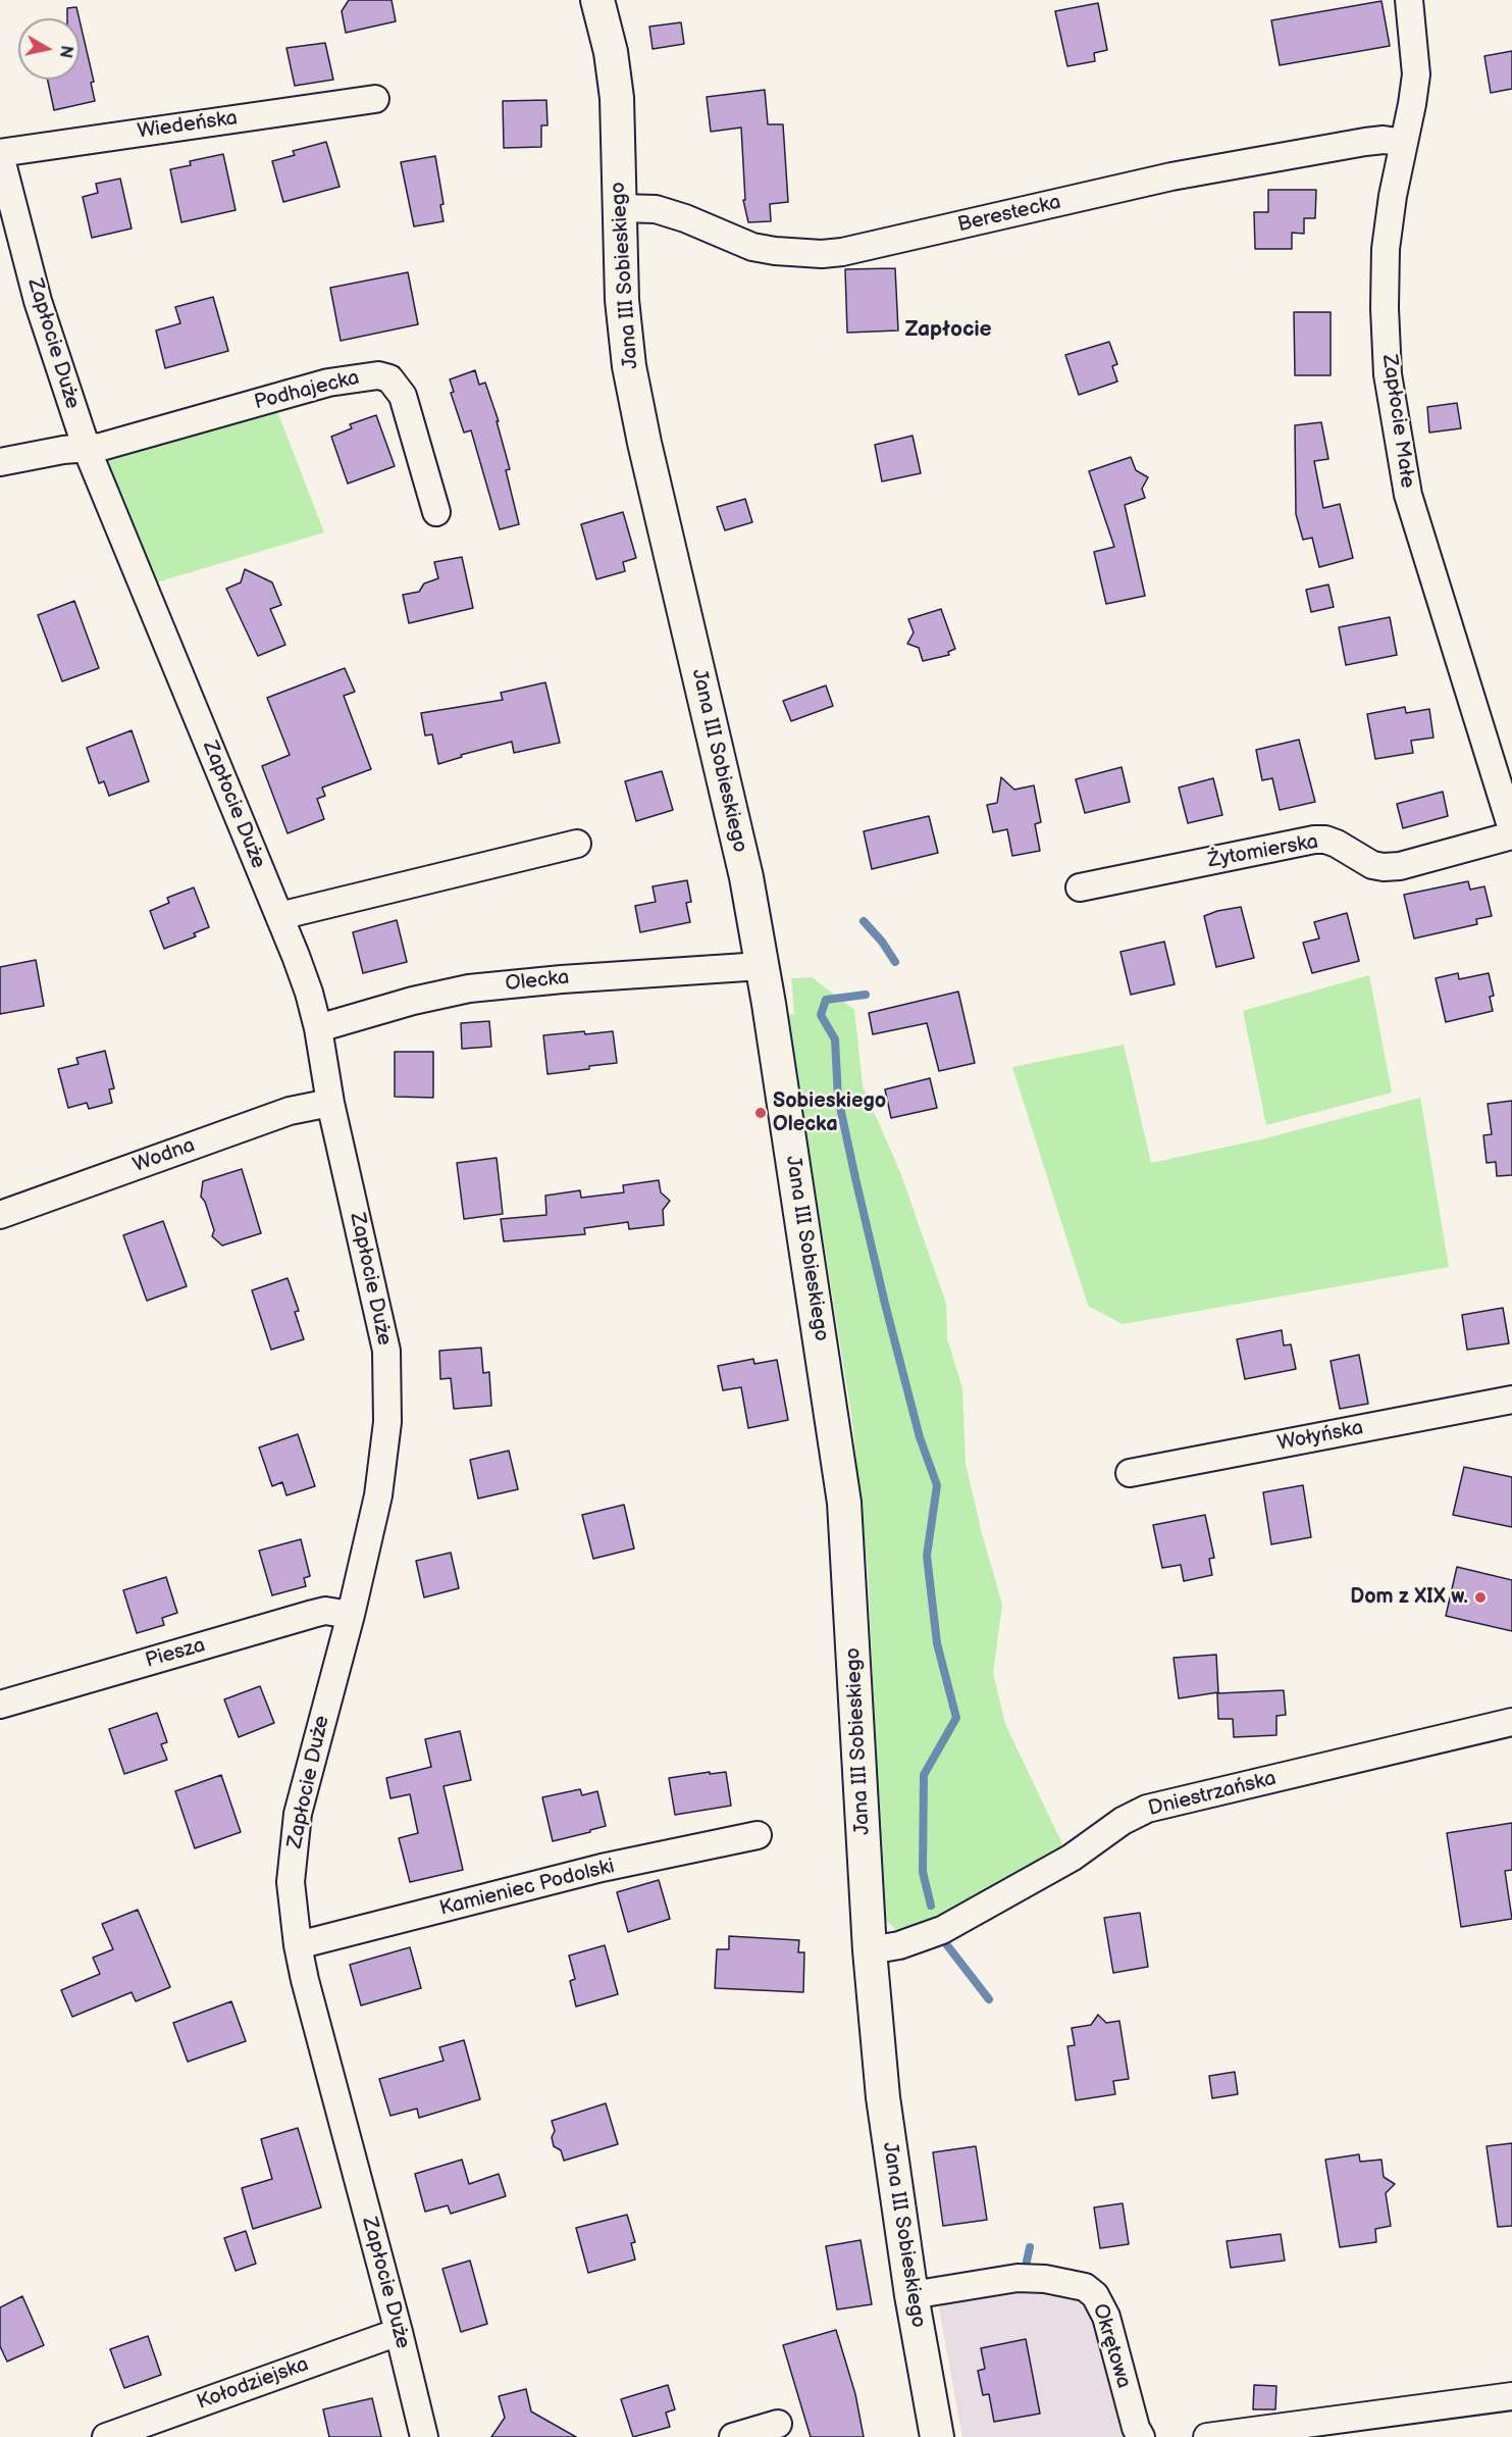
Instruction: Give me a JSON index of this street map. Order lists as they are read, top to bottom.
{
  "streets": {
    "street": [
      "Wiedeńska",
      "Berestecka",
      "Jana III Sobieskiego",
      "Zapłocie Duże",
      "Podhajecka",
      "Zapłocie Małe",
      "Żytomierska",
      "Olecka",
      "Wodna",
      "Wołyńska",
      "Piesza",
      "Dniestrzańska",
      "Kamieniec Podolski",
      "Okrętowa",
      "Kołodziejska"
    ]
  },
  "crossings": [
    ["Wiedeńska", "Zapłocie Duże"],
    ["Berestecka", "Jana III Sobieskiego"],
    ["Berestecka", "Zapłocie Małe"],
    ["Jana III Sobieskiego", "Olecka"],
    ["Jana III Sobieskiego", "Dniestrzańska"],
    ["Jana III Sobieskiego", "Okrętowa"],
    ["Zapłocie Duże", "Podhajecka"],
    ["Zapłocie Duże", "Olecka"],
    ["Zapłocie Duże", "Wodna"],
    ["Zapłocie Duże", "Piesza"],
    ["Zapłocie Duże", "Kamieniec Podolski"],
    ["Zapłocie Duże", "Kołodziejska"]
  ],
  "districts": ["Zapłocie"],
  "places": ["Sobieskiego Olecka", "Dom z XIX w."],
  "north": "right"
}
